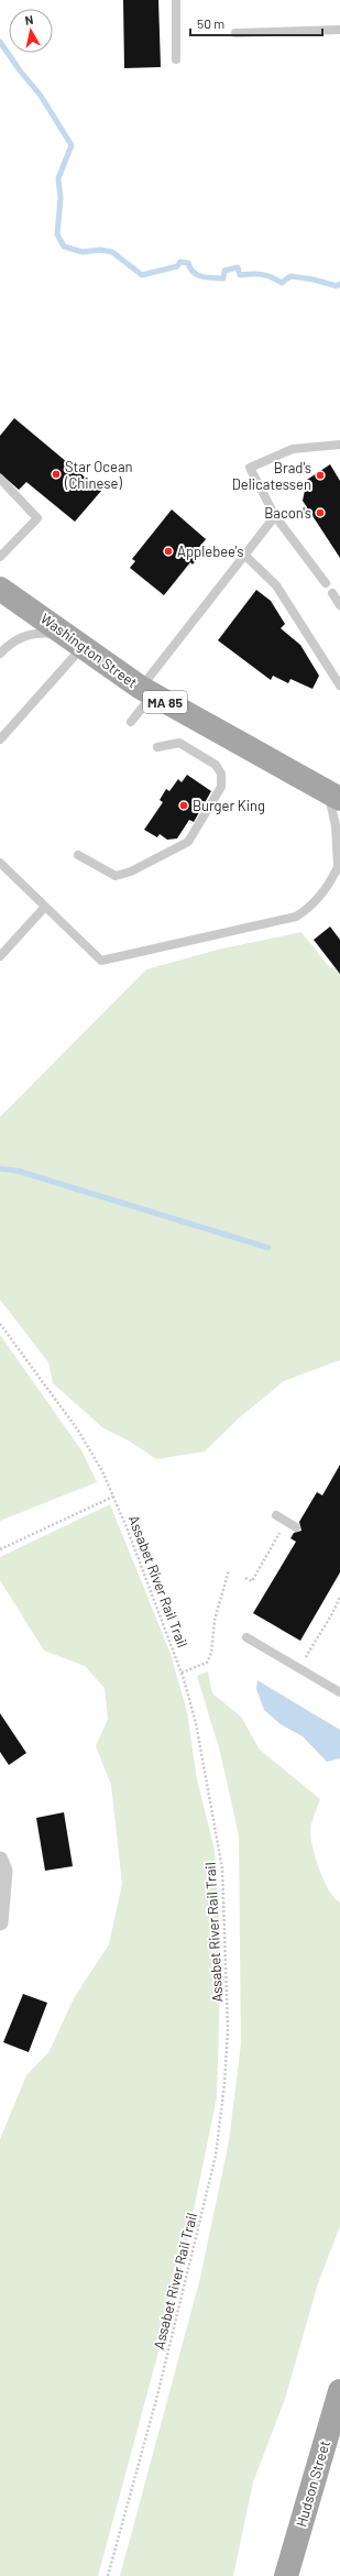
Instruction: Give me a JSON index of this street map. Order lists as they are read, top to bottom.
{
  "streets": {
    "main road": ["Washington Street", "MA 85", "Hudson Street"],
    "path": ["Assabet River Rail Trail"]
  },
  "places": [
    "Star Ocean (Chinese)",
    "Brad's Delicatessen",
    "Bacon's",
    "Applebee's",
    "Burger King"
  ],
  "scale_bar": "50 m",
  "north": "top"
}
